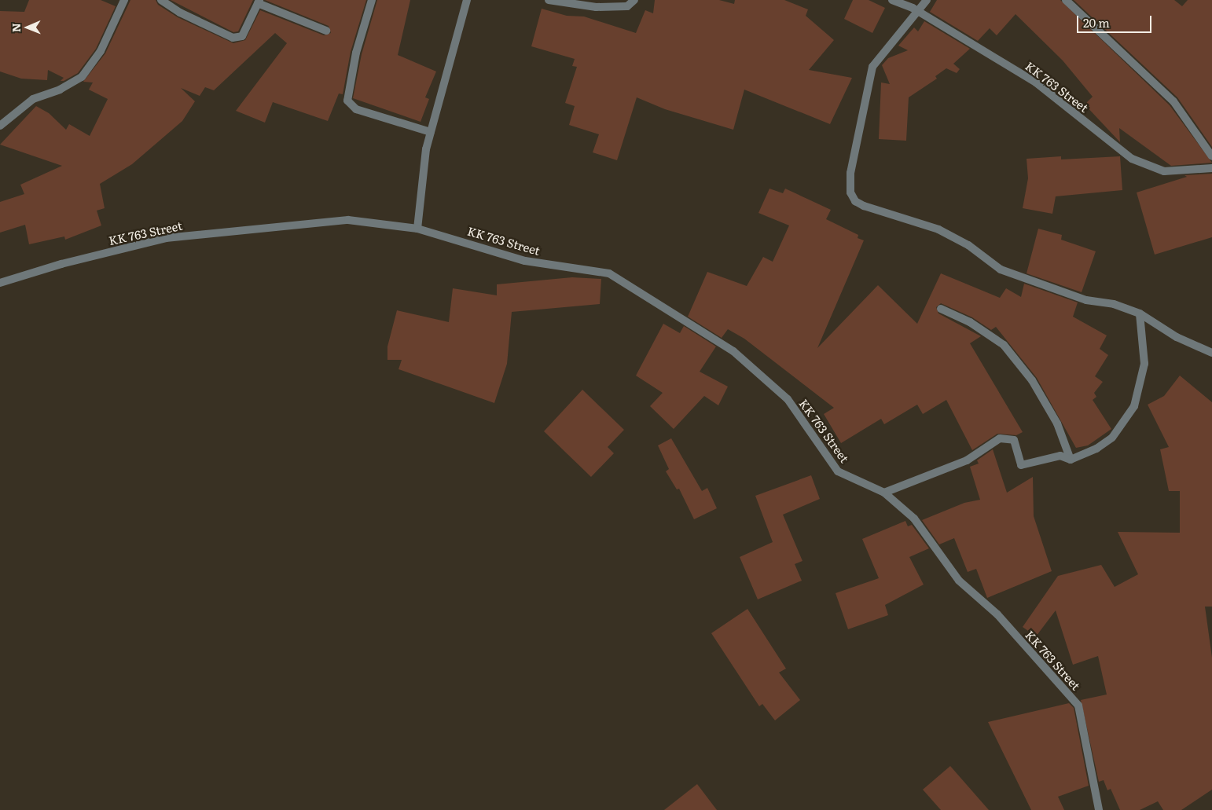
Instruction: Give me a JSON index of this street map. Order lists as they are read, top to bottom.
{
  "streets": {
    "street": ["KK 763 Street"]
  },
  "scale_bar": "20 m",
  "north": "left"
}
